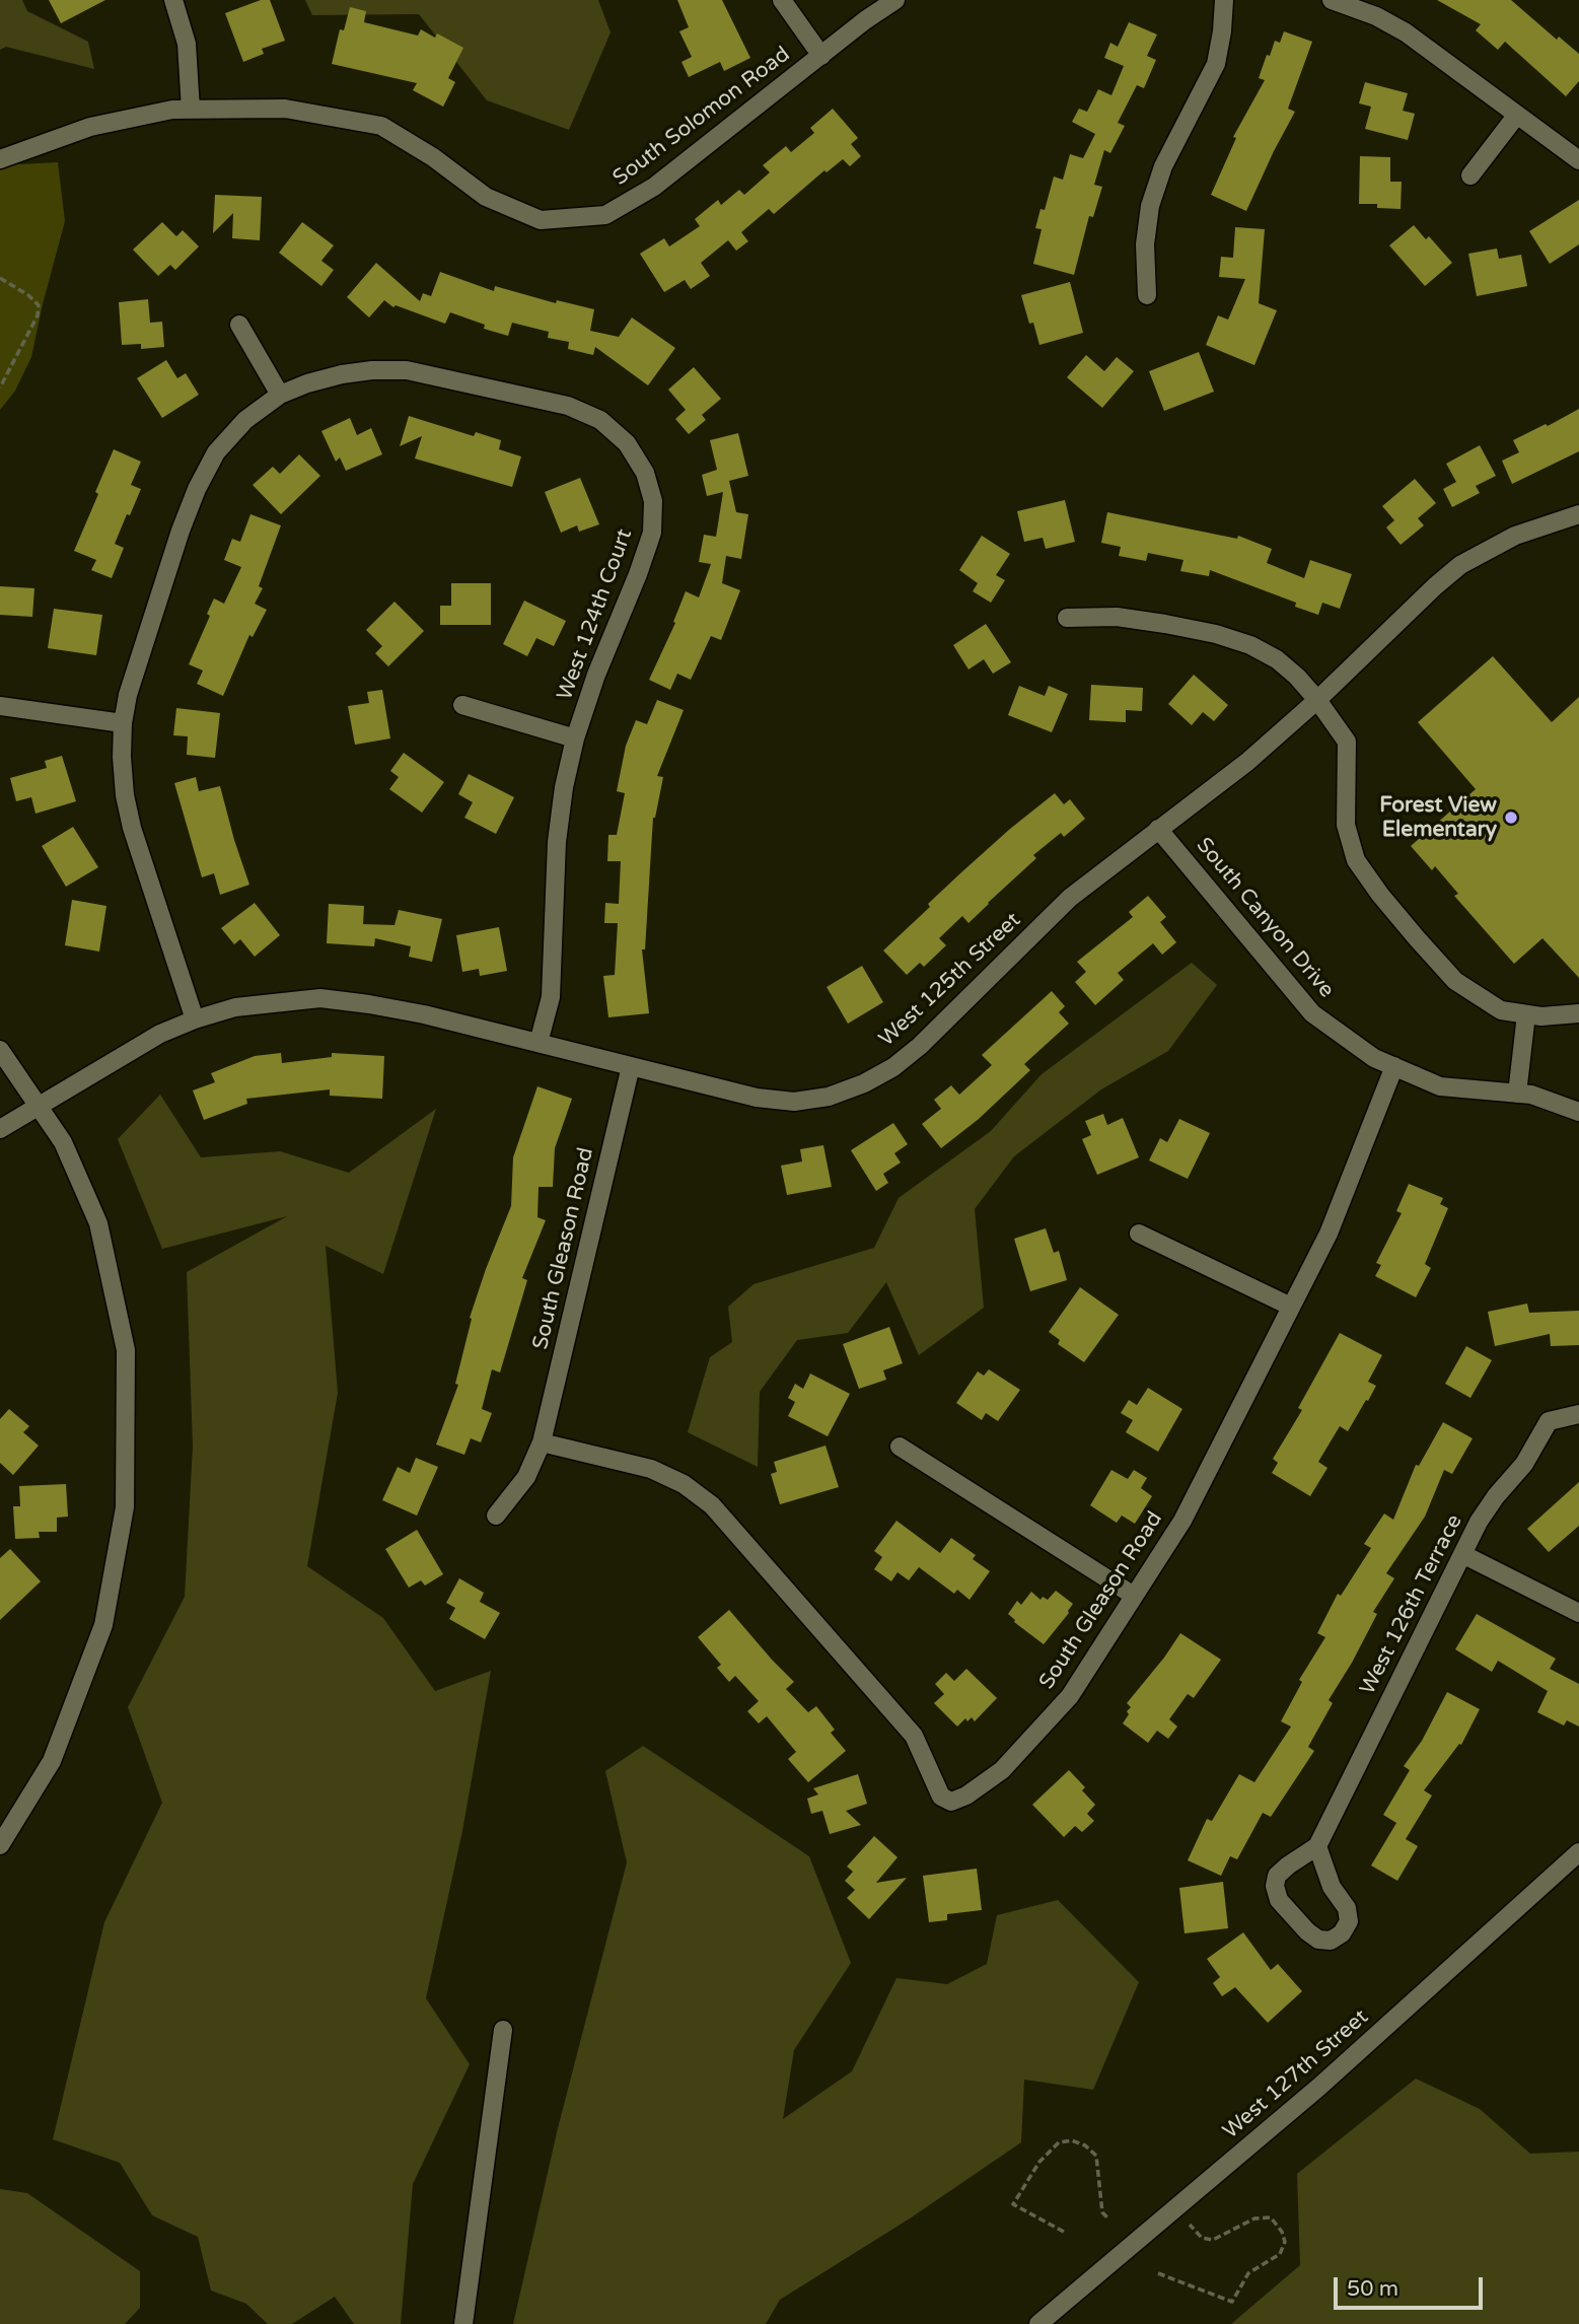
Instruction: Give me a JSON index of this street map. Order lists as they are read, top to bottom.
{
  "streets": {
    "street": [
      "South Solomon Road",
      "West 124th Court",
      "South Canyon Drive",
      "West 125th Street",
      "South Gleason Road",
      "West 126th Terrace",
      "West 127th Street"
    ]
  },
  "crossings": [
    ["West 124th Court", "West 125th Street"],
    ["South Canyon Drive", "West 125th Street"],
    ["South Canyon Drive", "South Gleason Road"],
    ["West 125th Street", "South Gleason Road"]
  ],
  "places": ["Forest View Elementary"],
  "scale_bar": "50 m"
}
